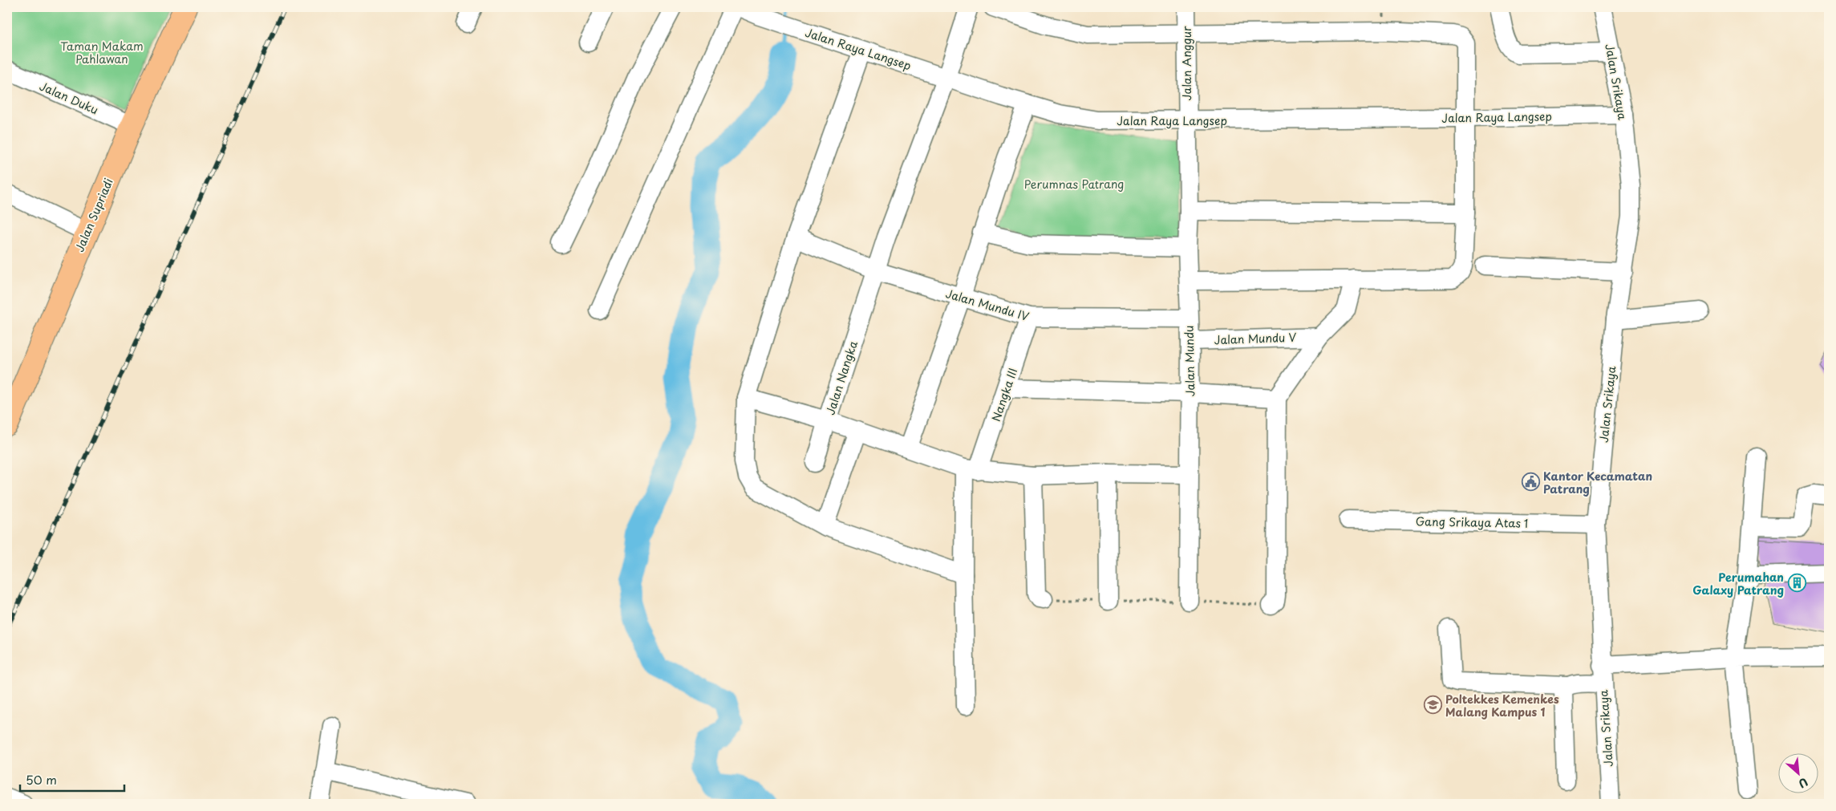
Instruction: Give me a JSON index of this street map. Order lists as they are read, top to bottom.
{
  "streets": {
    "main road": ["Jalan Supriadi"],
    "street": [
      "Jalan Raya Langsep",
      "Jalan Anggur",
      "Jalan Srikaya",
      "Jalan Duku",
      "Jalan Mundu IV",
      "Jalan Mundu V",
      "Jalan Mundu",
      "Jalan Nangka",
      "Nangka III",
      "Gang Srikaya Atas 1"
    ]
  },
  "crossings": [
    ["Jalan Raya Langsep", "Jalan Anggur"],
    ["Jalan Raya Langsep", "Jalan Srikaya"],
    ["Jalan Raya Langsep", "Jalan Mundu"],
    ["Jalan Raya Langsep", "Jalan Nangka"],
    ["Jalan Anggur", "Jalan Mundu"],
    ["Jalan Srikaya", "Gang Srikaya Atas 1"],
    ["Jalan Duku", "Jalan Supriadi"],
    ["Jalan Mundu IV", "Jalan Mundu"],
    ["Jalan Mundu IV", "Jalan Nangka"],
    ["Jalan Mundu IV", "Nangka III"],
    ["Jalan Mundu V", "Jalan Mundu"],
    ["Jalan Mundu", "Jalan Nangka"],
    ["Jalan Nangka", "Nangka III"]
  ],
  "parks": ["Taman Makam Pahlawan", "Perumnas Patrang"],
  "places": {
    "public building": ["Kantor Kecamatan Patrang"],
    "building": ["Perumahan Galaxy Patrang"],
    "school or university": ["Poltekkes Kemenkes Malang Kampus 1"]
  },
  "scale_bar": "50 m",
  "north": "bottom right"
}
